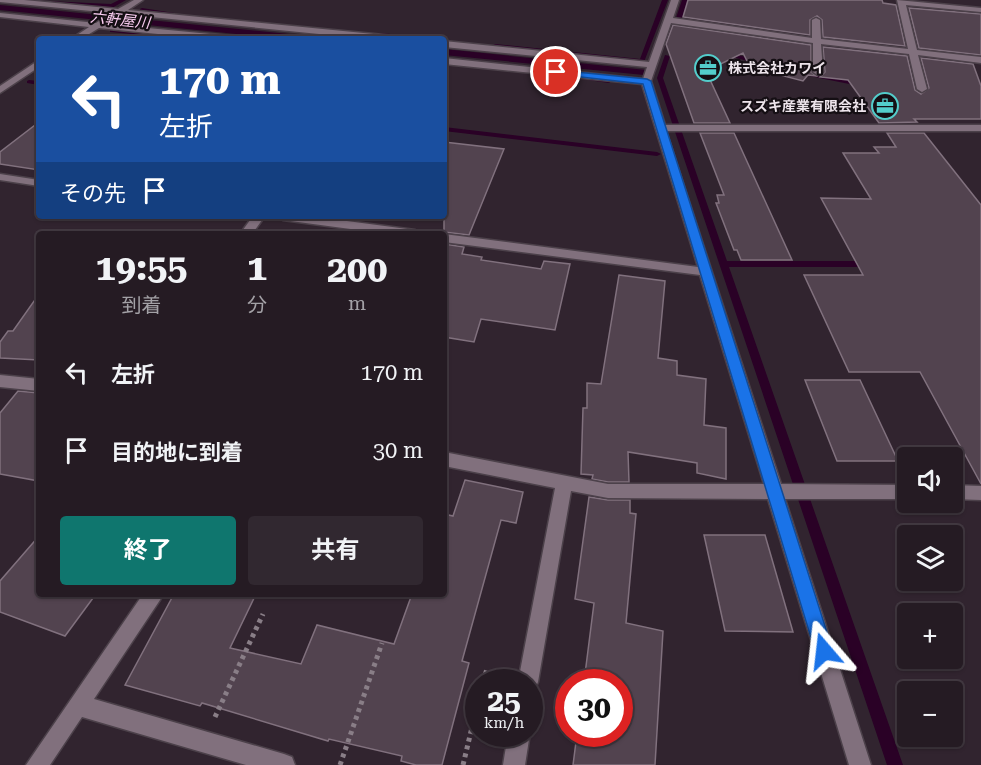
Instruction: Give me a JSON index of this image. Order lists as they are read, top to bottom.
{
  "water": ["六軒屋川"],
  "places": {
    "office": ["株式会社カワイ", "スズキ産業有限会社"]
  },
  "page": {
    "turn": ["170 m", "左折"],
    "then": "その先",
    "eta": [
      "19:55",
      "到着",
      "1",
      "分",
      "200",
      "m"
    ],
    "list": [
      {
        "name": "左折",
        "value": "170 m"
      },
      {
        "name": "目的地に到着",
        "value": "30 m"
      }
    ],
    "map_buttons": ["+", "−"],
    "buttons": ["終了", "共有"],
    "speed": "25 km/h",
    "limit": "30"
  }
}
